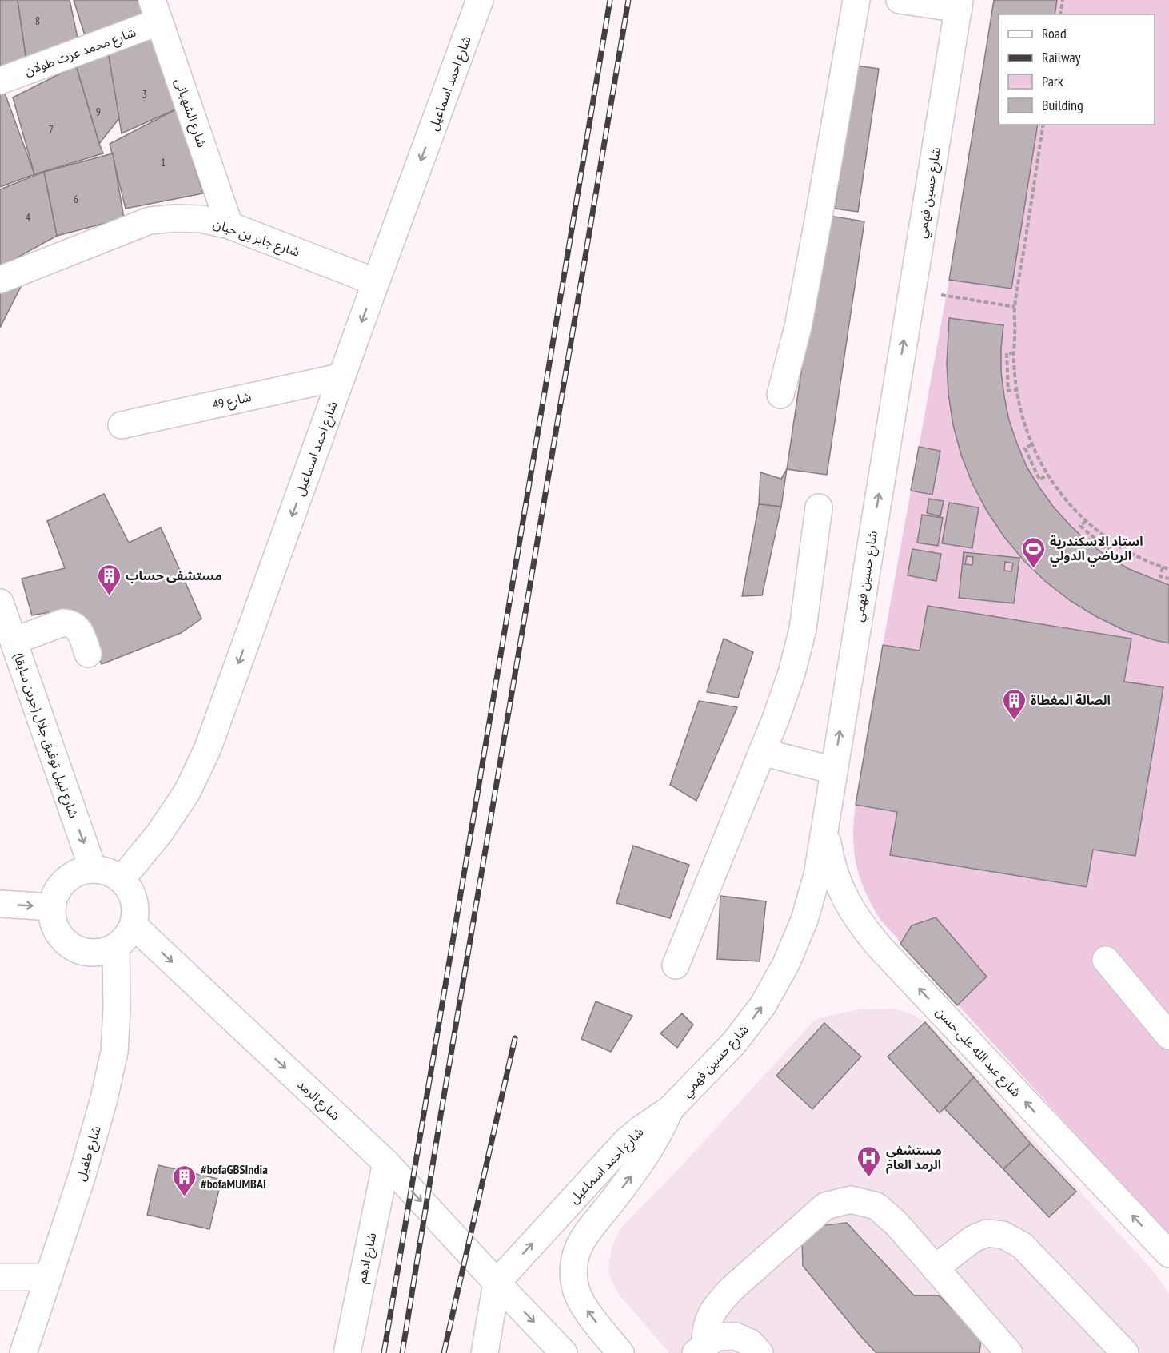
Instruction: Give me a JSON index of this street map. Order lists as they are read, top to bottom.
{
  "streets": {
    "main road": [
      "شارع محمد عزت طولان",
      "شارع احمد اسماعيل",
      "شارع الشهبانى",
      "شارع حسين فهمي",
      "شارع جابر بن حيان",
      "شارع 49",
      "شارع نبيل توفيق جلال (جرين سابقا)",
      "شارع عبد الله على حسن",
      "شارع الرمد",
      "شارع طفيل",
      "شارع ادهم"
    ]
  },
  "crossings": [
    ["شارع محمد عزت طولان", "شارع الشهبانى"],
    ["شارع احمد اسماعيل", "شارع حسين فهمي"],
    ["شارع احمد اسماعيل", "شارع جابر بن حيان"],
    ["شارع احمد اسماعيل", "شارع 49"],
    ["شارع احمد اسماعيل", "شارع نبيل توفيق جلال (جرين سابقا)"],
    ["شارع احمد اسماعيل", "شارع الرمد"],
    ["شارع احمد اسماعيل", "شارع طفيل"],
    ["شارع الشهبانى", "شارع جابر بن حيان"],
    ["شارع حسين فهمي", "شارع عبد الله على حسن"],
    ["شارع نبيل توفيق جلال (جرين سابقا)", "شارع الرمد"],
    ["شارع نبيل توفيق جلال (جرين سابقا)", "شارع طفيل"],
    ["شارع الرمد", "شارع طفيل"],
    ["شارع الرمد", "شارع ادهم"]
  ],
  "one_way": ["شارع نبيل توفيق جلال (جرين سابقا)", "شارع الرمد"],
  "places": {
    "sports": ["استاد الاسكندرية الرياضي الدولي"],
    "building": ["مستشفى حساب", "الصالة المغطاة", "#bofaGBSIndia #bofaMUMBAI"],
    "hospital": ["مستشفي الرمد العام"]
  },
  "house_numbers": [
    "8",
    "3",
    "9",
    "7",
    "1",
    "6",
    "4"
  ],
  "legend": [
    "Road",
    "Railway",
    "Park",
    "Building"
  ]
}
